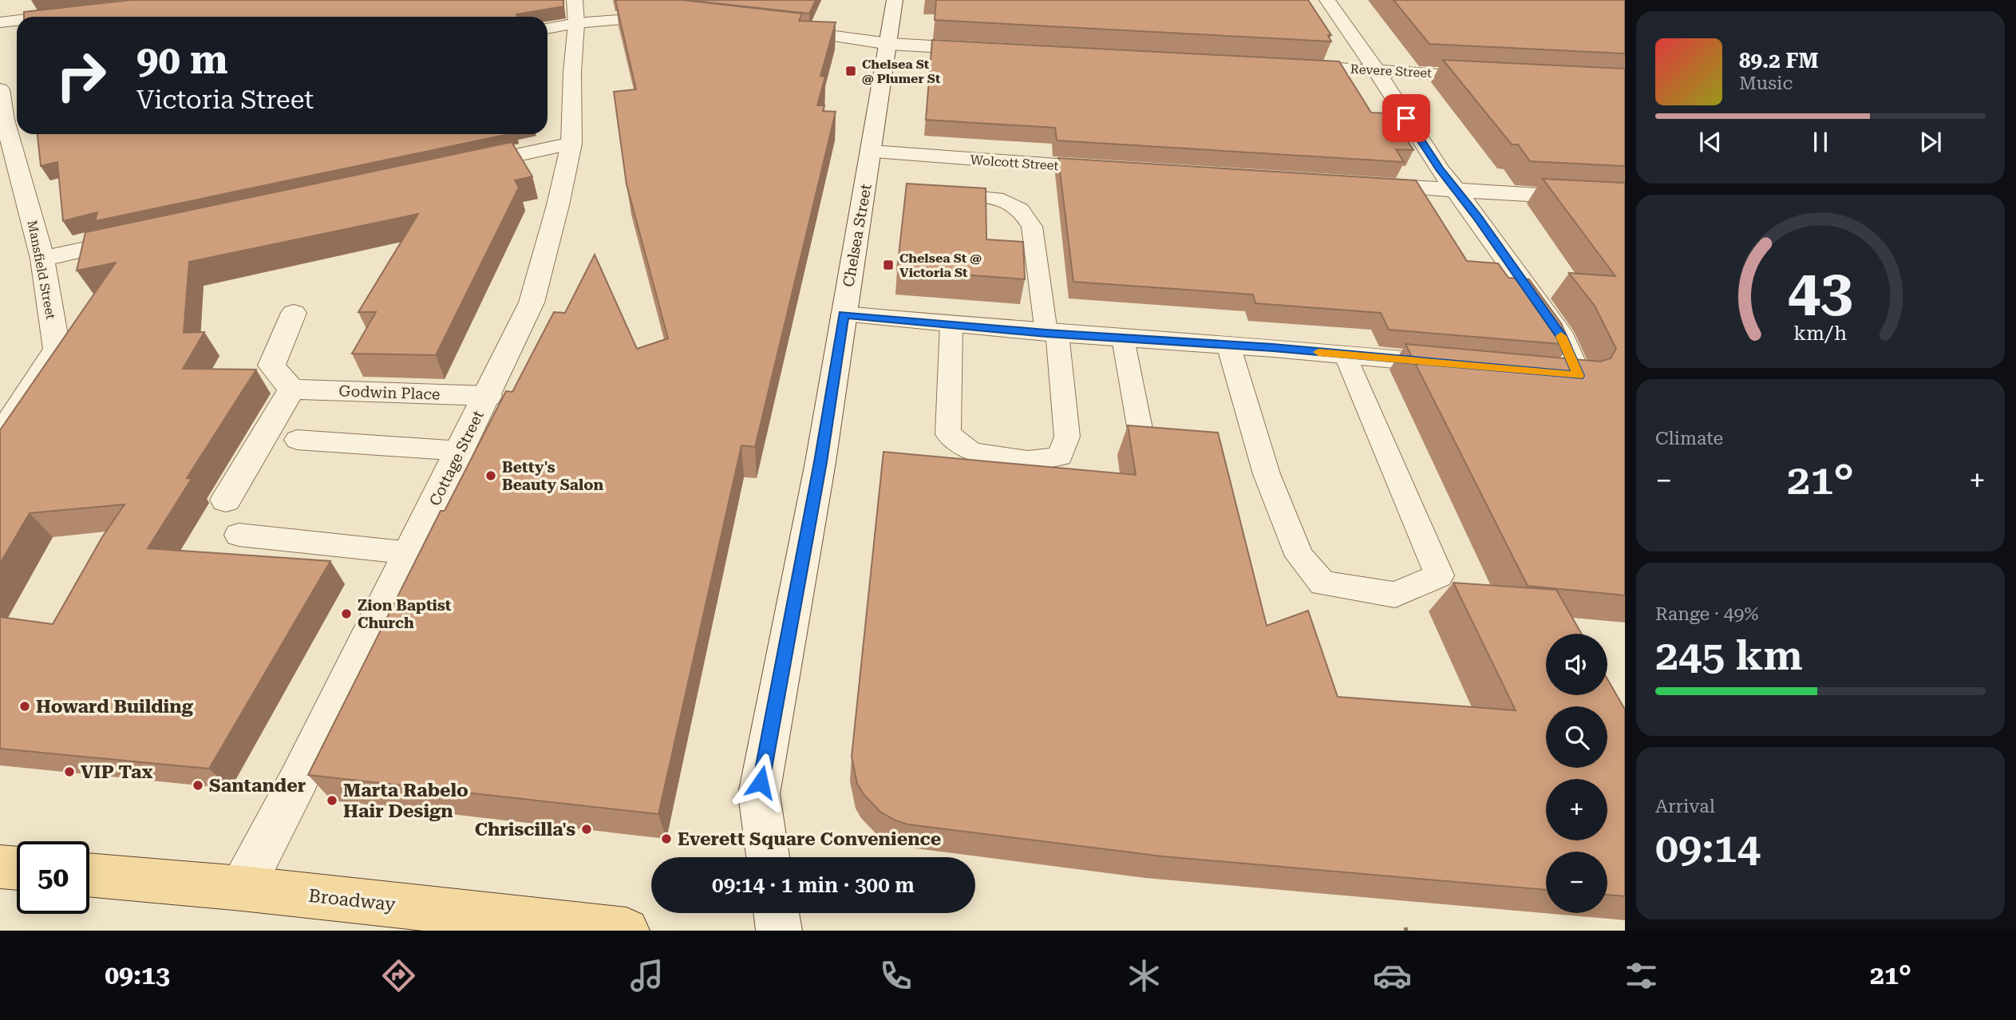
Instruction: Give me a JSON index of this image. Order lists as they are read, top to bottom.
{
  "streets": {
    "main road": ["Broadway"],
    "street": [
      "Revere Street",
      "Wolcott Street",
      "Chelsea Street",
      "Mansfield Street",
      "Godwin Place",
      "Cottage Street"
    ]
  },
  "crossings": [
    ["Wolcott Street", "Chelsea Street"],
    ["Godwin Place", "Cottage Street"],
    ["Cottage Street", "Broadway"]
  ],
  "places": {
    "transit": ["Chelsea St @ Plumer St", "Chelsea St @ Victoria St"],
    "other": [
      "Betty's Beauty Salon",
      "Zion Baptist Church",
      "Howard Building",
      "VIP Tax",
      "Santander",
      "Marta Rabelo Hair Design",
      "Chriscilla's",
      "Everett Square Convenience"
    ]
  },
  "page": {
    "turn": ["90 m", "Victoria Street"],
    "song": ["89.2 FM", "Music"],
    "tile": [
      "Climate",
      ["Range · 49%", "245 km"],
      ["Arrival", "09:14"]
    ],
    "heat": ["−", "21°", "+"],
    "map_buttons": ["+", "−"],
    "limit": "50",
    "trip": "09:14 · 1 min · 300 m",
    "tabs": ["09:13", "21°"],
    "gauge": ["43", "km/h"]
  }
}
